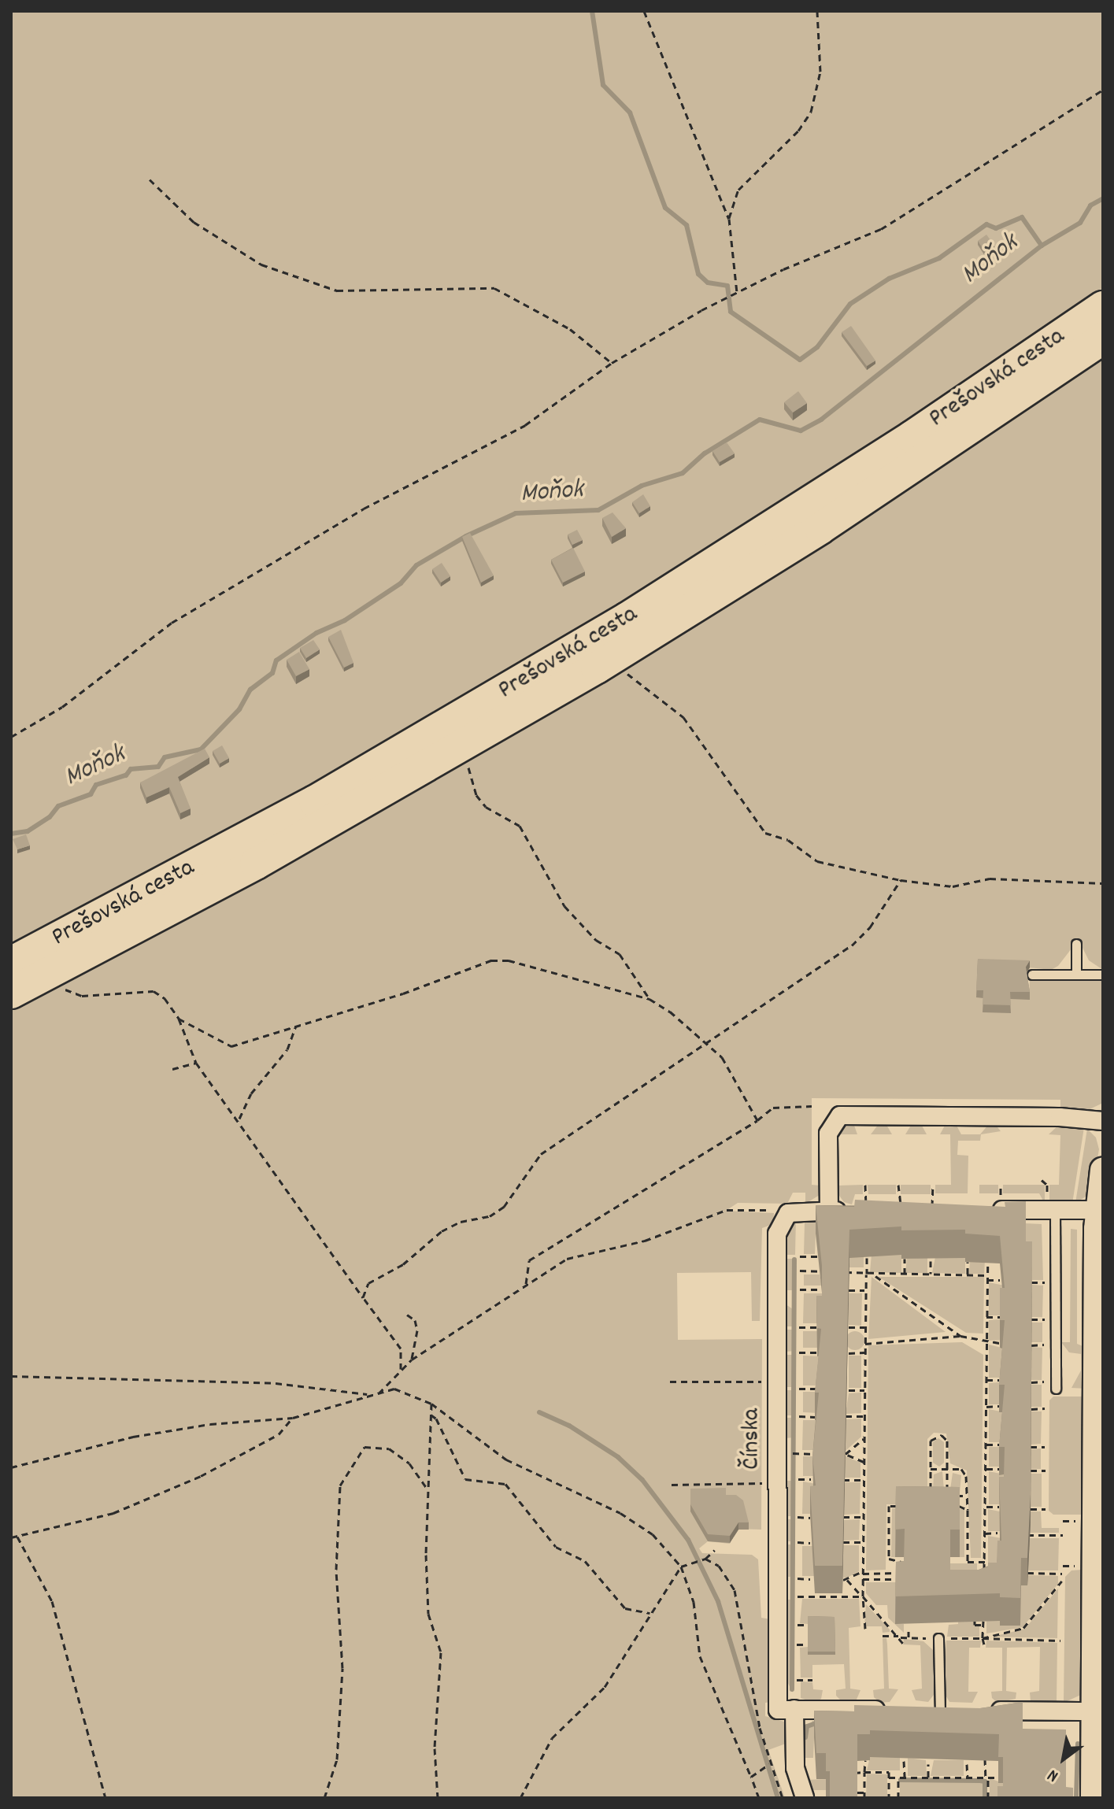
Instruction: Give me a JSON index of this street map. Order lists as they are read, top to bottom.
{
  "streets": {
    "highway": ["Prešovská cesta"],
    "street": ["Čínska"]
  },
  "water": ["Moňok"],
  "north": "bottom left"
}
